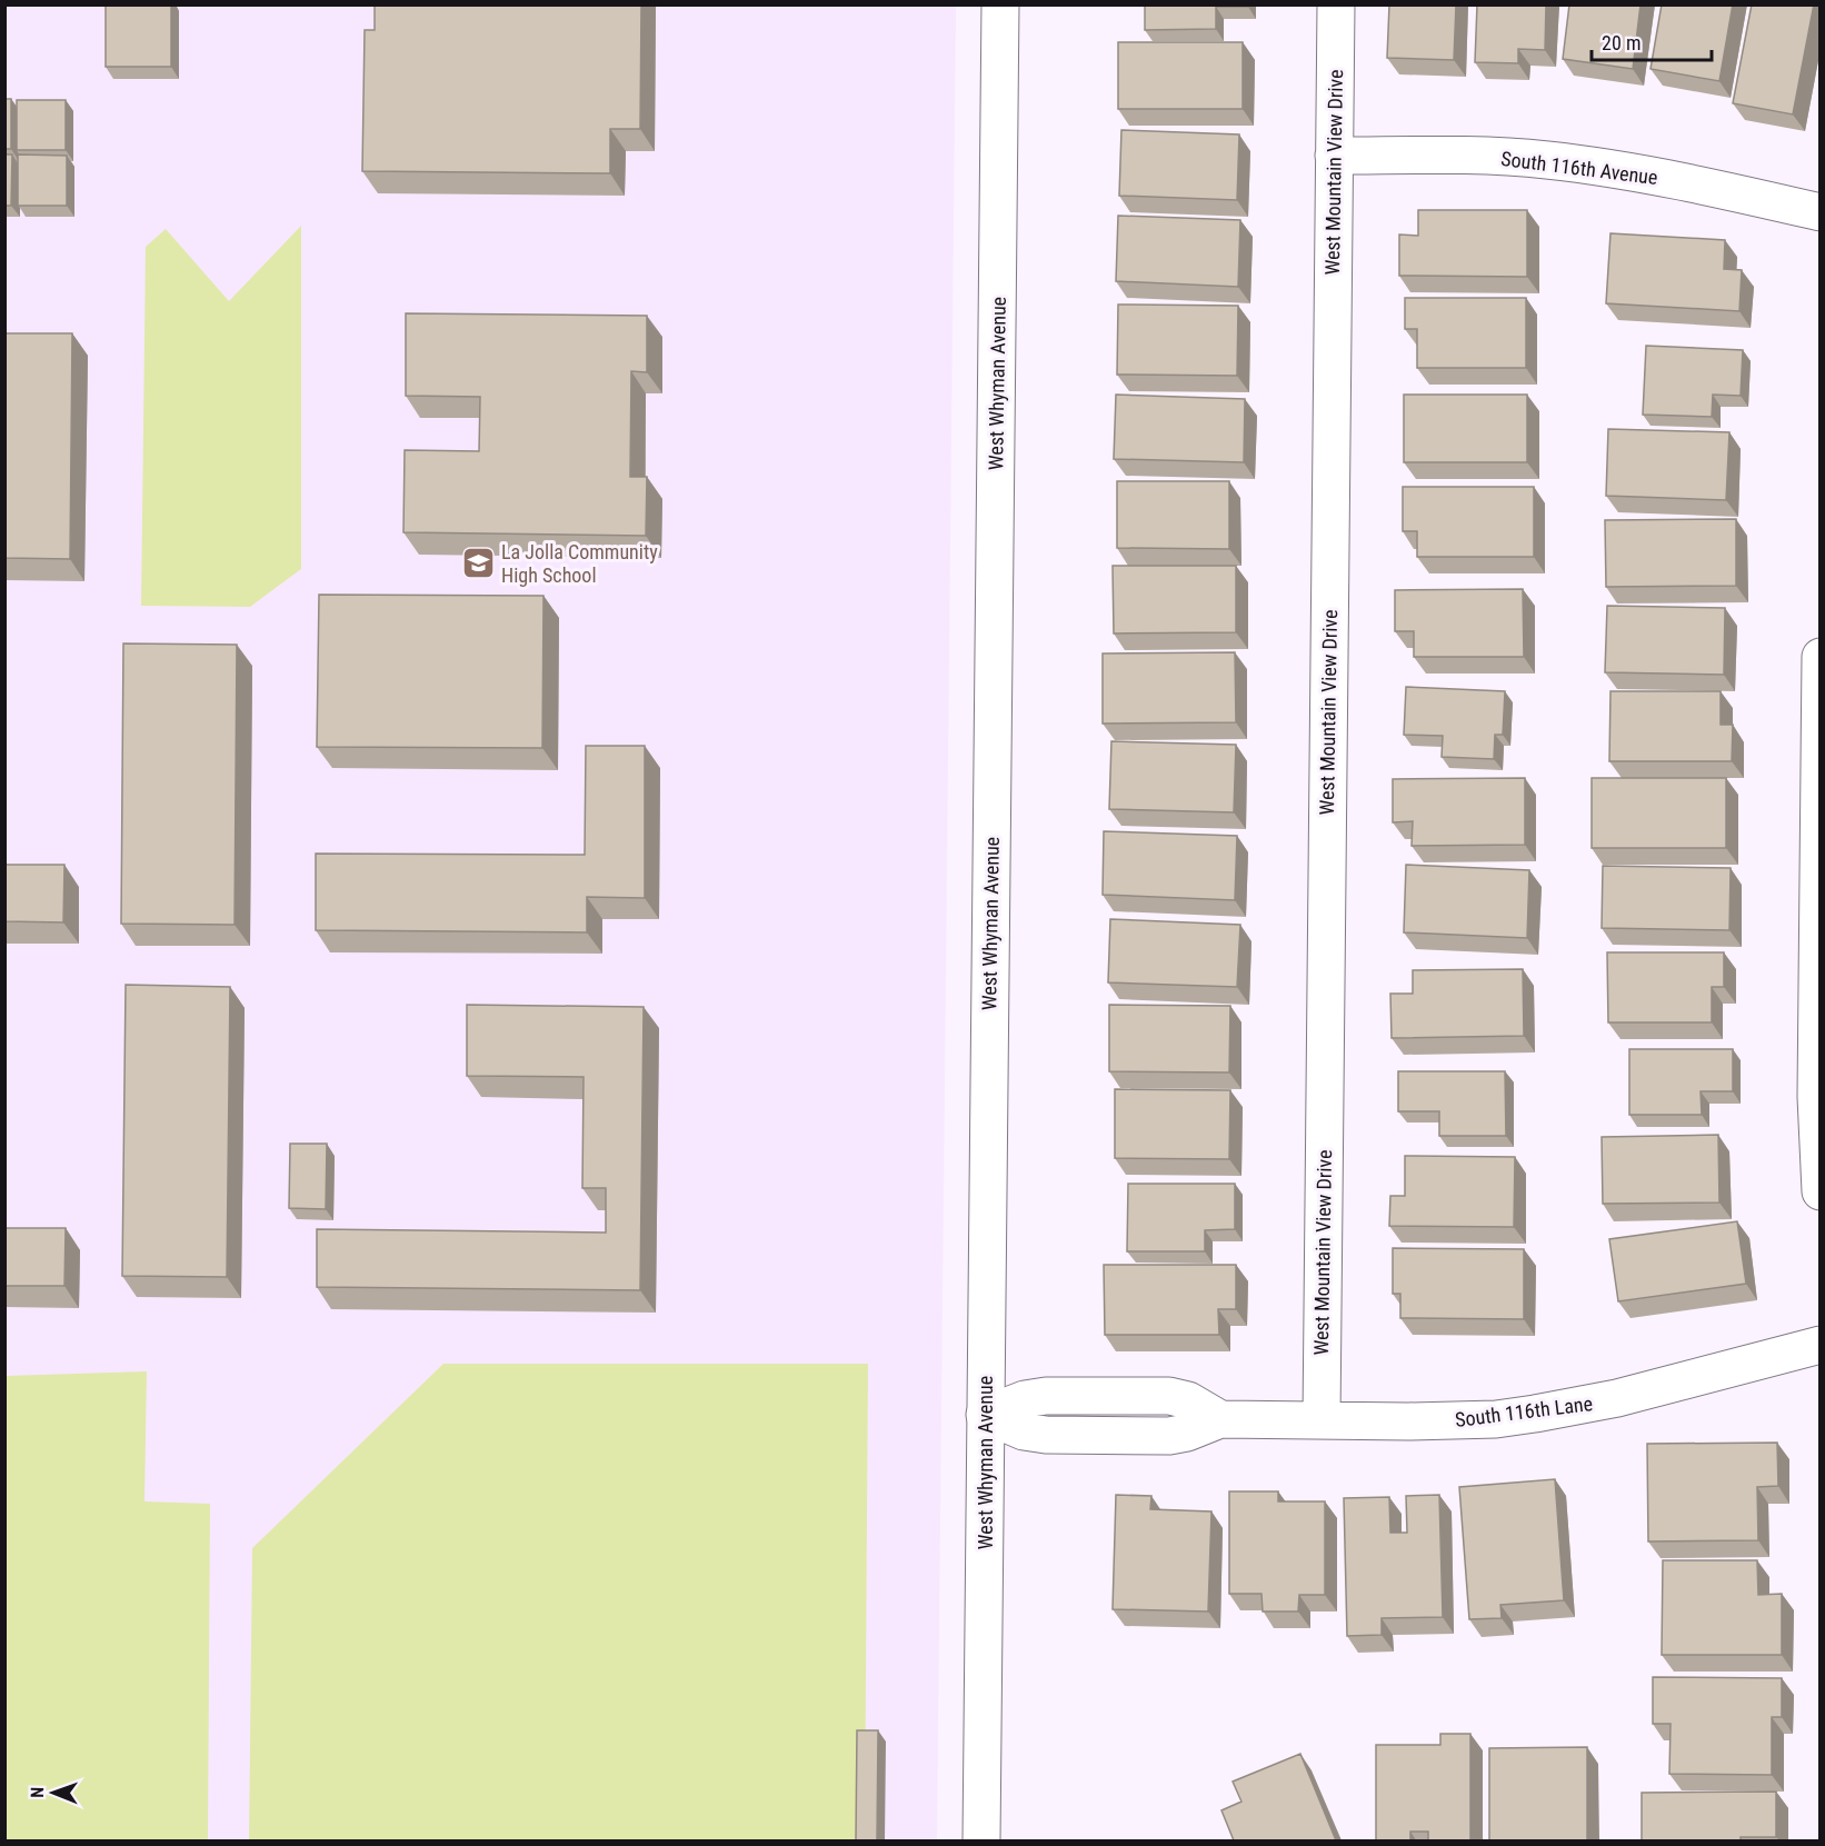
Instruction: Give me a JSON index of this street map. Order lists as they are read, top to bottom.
{
  "streets": {
    "street": [
      "South 116th Avenue",
      "West Mountain View Drive",
      "West Whyman Avenue",
      "South 116th Lane"
    ]
  },
  "crossings": [
    ["South 116th Avenue", "West Mountain View Drive"],
    ["West Mountain View Drive", "South 116th Lane"],
    ["West Whyman Avenue", "South 116th Lane"]
  ],
  "places": {
    "school or university": ["La Jolla Community High School"]
  },
  "scale_bar": "20 m",
  "north": "left"
}
